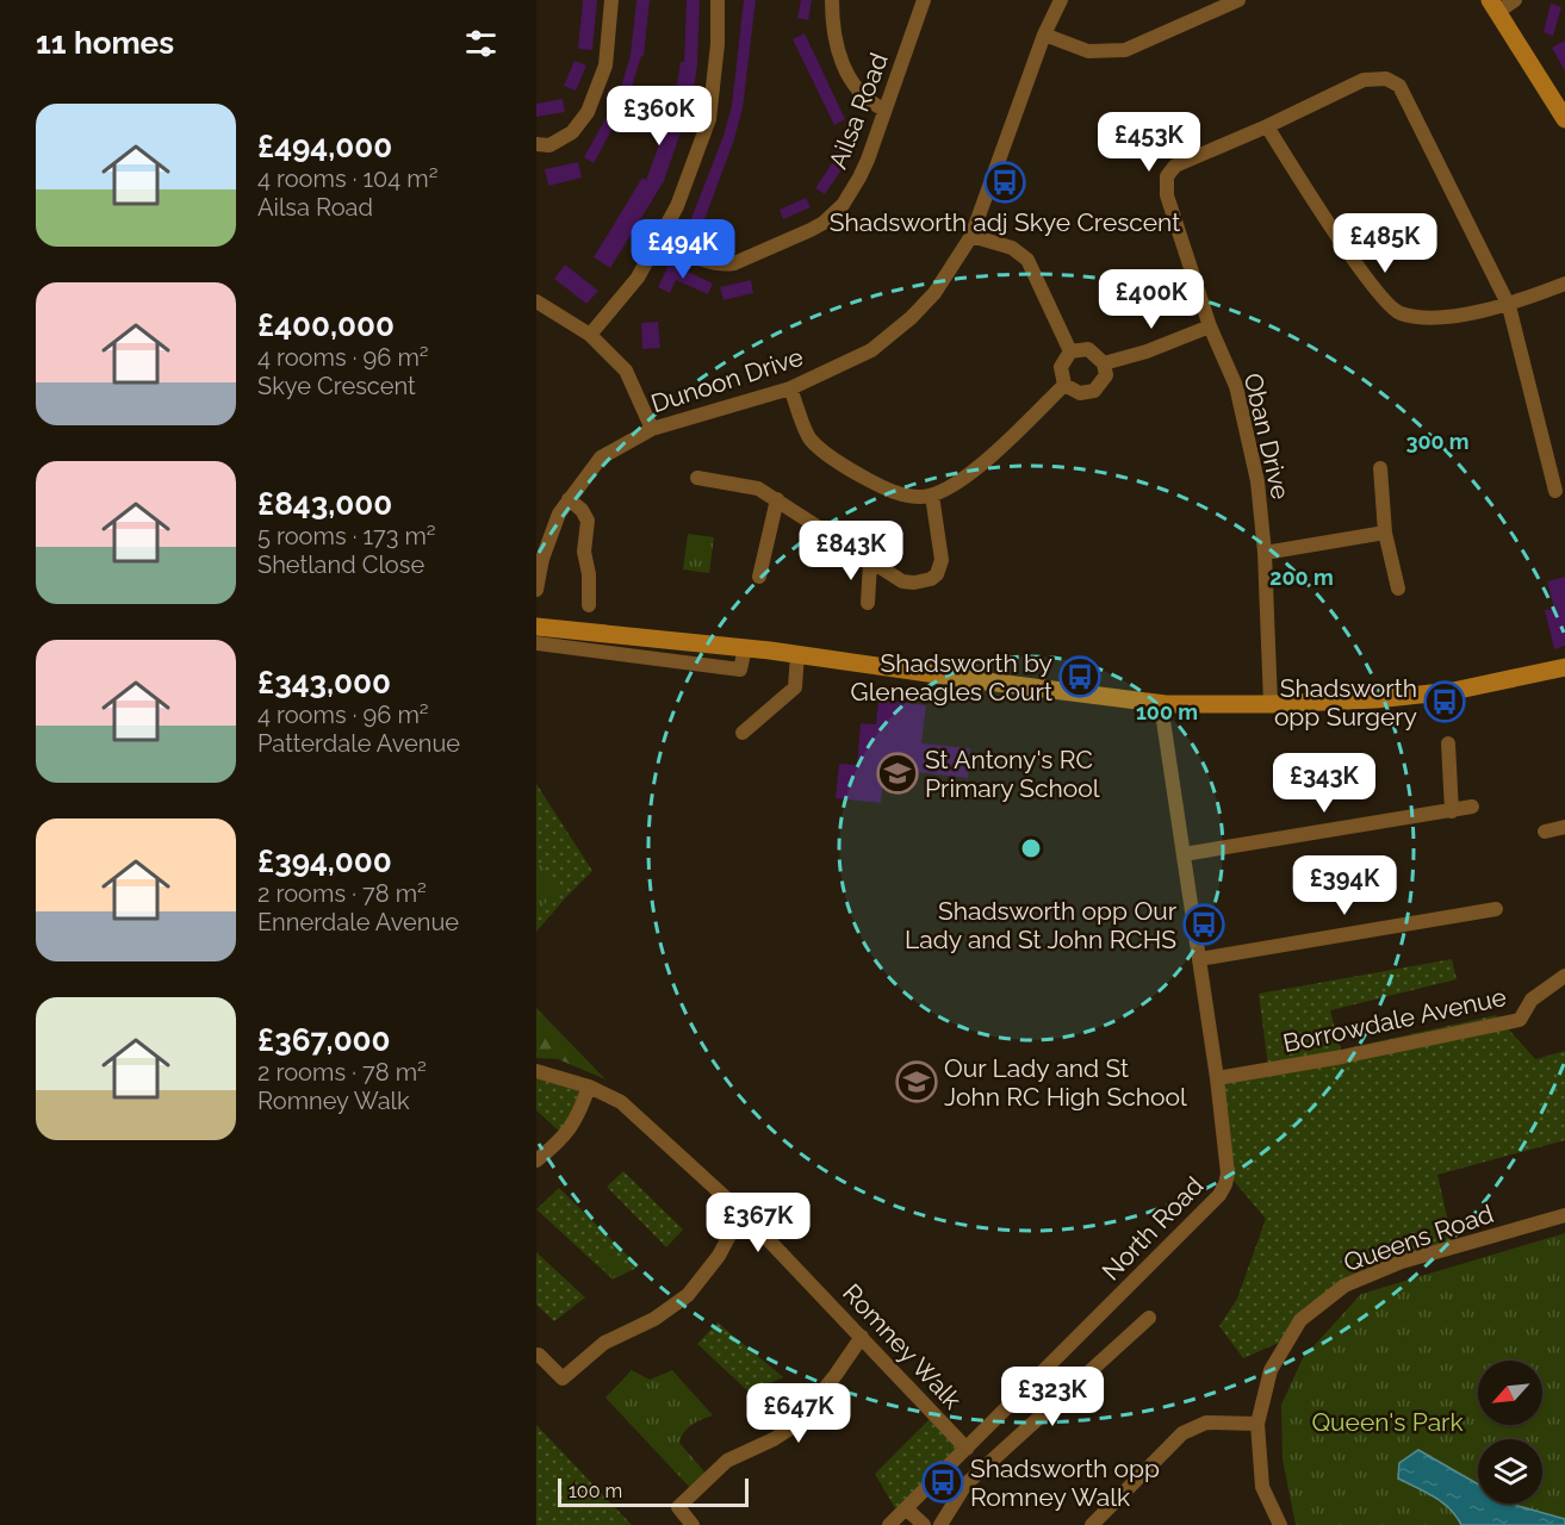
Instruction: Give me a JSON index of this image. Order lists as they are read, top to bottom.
{
  "streets": {
    "street": [
      "Ailsa Road",
      "Dunoon Drive",
      "Oban Drive",
      "Borrowdale Avenue",
      "North Road",
      "Queens Road",
      "Romney Walk"
    ]
  },
  "crossings": [
    ["Borrowdale Avenue", "North Road"],
    ["North Road", "Romney Walk"]
  ],
  "parks": ["Queen's Park"],
  "places": {
    "bus stop": [
      "Shadsworth adj Skye Crescent",
      "Shadsworth by Gleneagles Court",
      "Shadsworth opp Surgery",
      "Shadsworth opp Our Lady and St John RCHS",
      "Shadsworth opp Romney Walk"
    ],
    "school or university": ["St Antony's RC Primary School", "Our Lady and St John RC High School"]
  },
  "scale_bar": "100 m",
  "north": "bottom left",
  "page": {
    "heading": "11 homes",
    "list": [
      {
        "name": "£494,000",
        "note": "4 rooms · 104 m² · Ailsa Road"
      },
      {
        "name": "£400,000",
        "note": "4 rooms · 96 m² · Skye Crescent"
      },
      {
        "name": "£843,000",
        "note": "5 rooms · 173 m² · Shetland Close"
      },
      {
        "name": "£343,000",
        "note": "4 rooms · 96 m² · Patterdale Avenue"
      },
      {
        "name": "£394,000",
        "note": "2 rooms · 78 m² · Ennerdale Avenue"
      },
      {
        "name": "£367,000",
        "note": "2 rooms · 78 m² · Romney Walk"
      }
    ],
    "price": [
      "£360K",
      "£453K",
      "£485K",
      "£494K",
      "£400K",
      "£843K",
      "£343K",
      "£394K",
      "£367K",
      "£323K",
      "£647K"
    ],
    "scale": "100 m"
  },
  "rings": ["300 m", "200 m", "100 m"]
}
